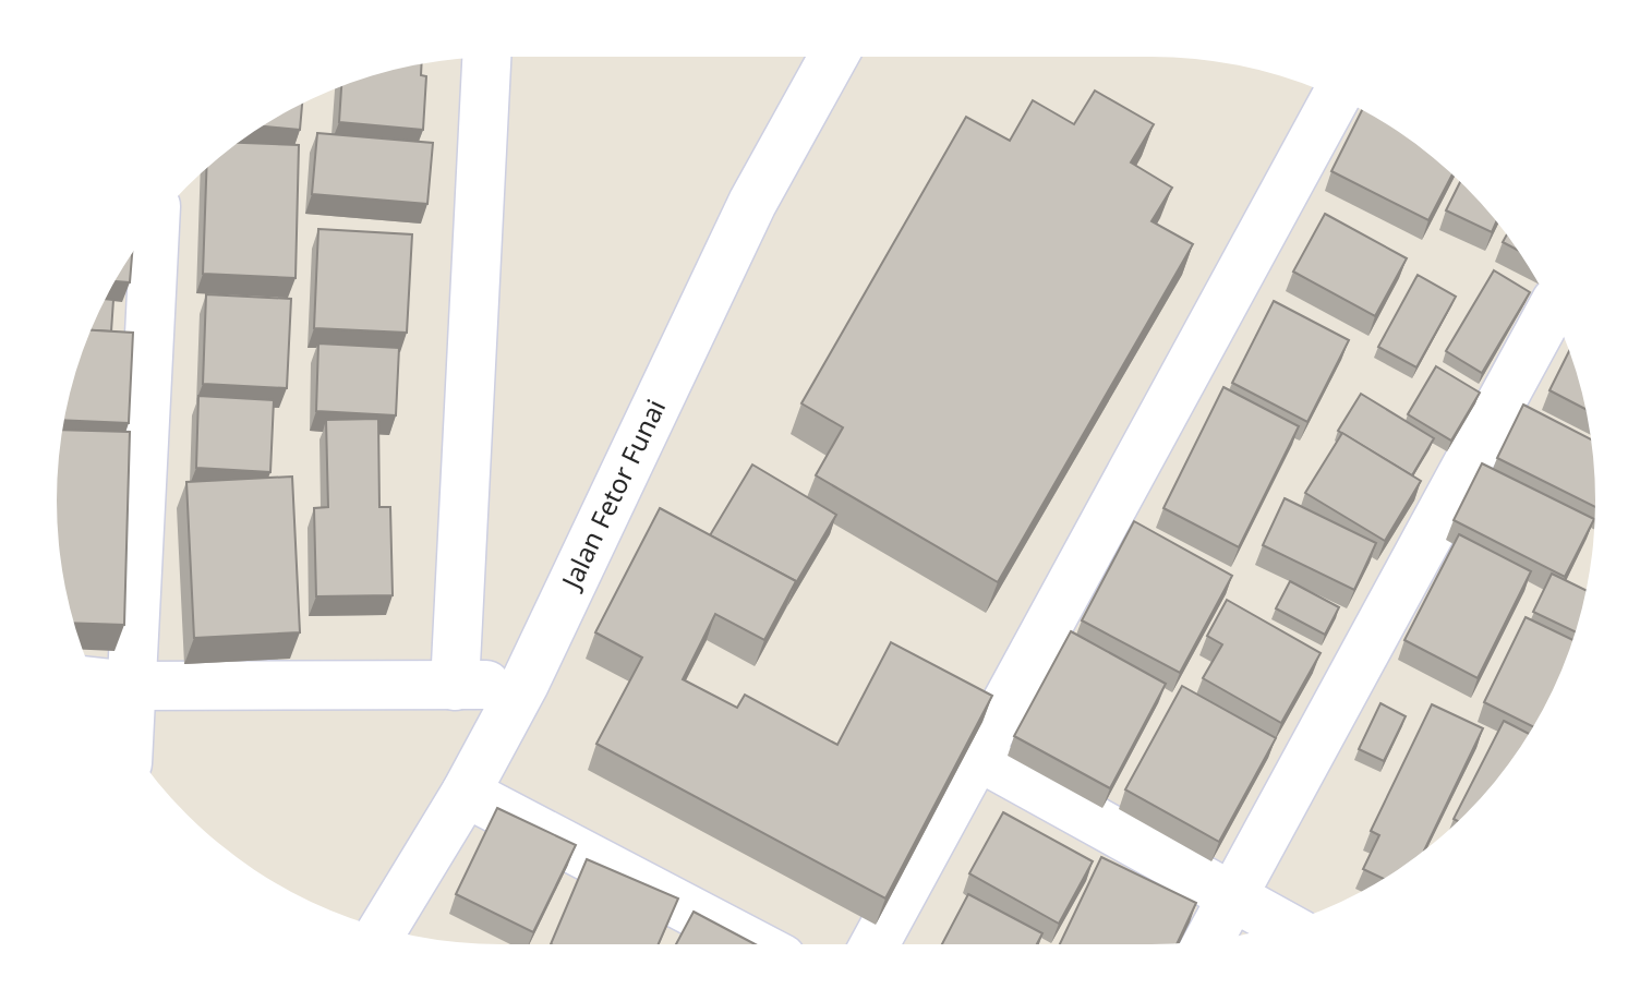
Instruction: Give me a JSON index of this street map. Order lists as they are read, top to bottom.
{
  "streets": {
    "street": ["Jalan Fetor Funai"]
  }
}
